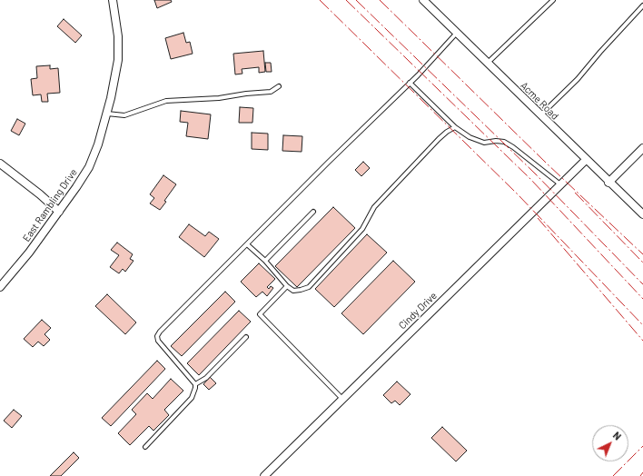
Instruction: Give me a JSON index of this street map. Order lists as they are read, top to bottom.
{
  "streets": {
    "street": ["Acme Road", "East Rambling Drive", "Cindy Drive"]
  },
  "crossings": [
    ["Acme Road", "Cindy Drive"]
  ],
  "north": "top right"
}
